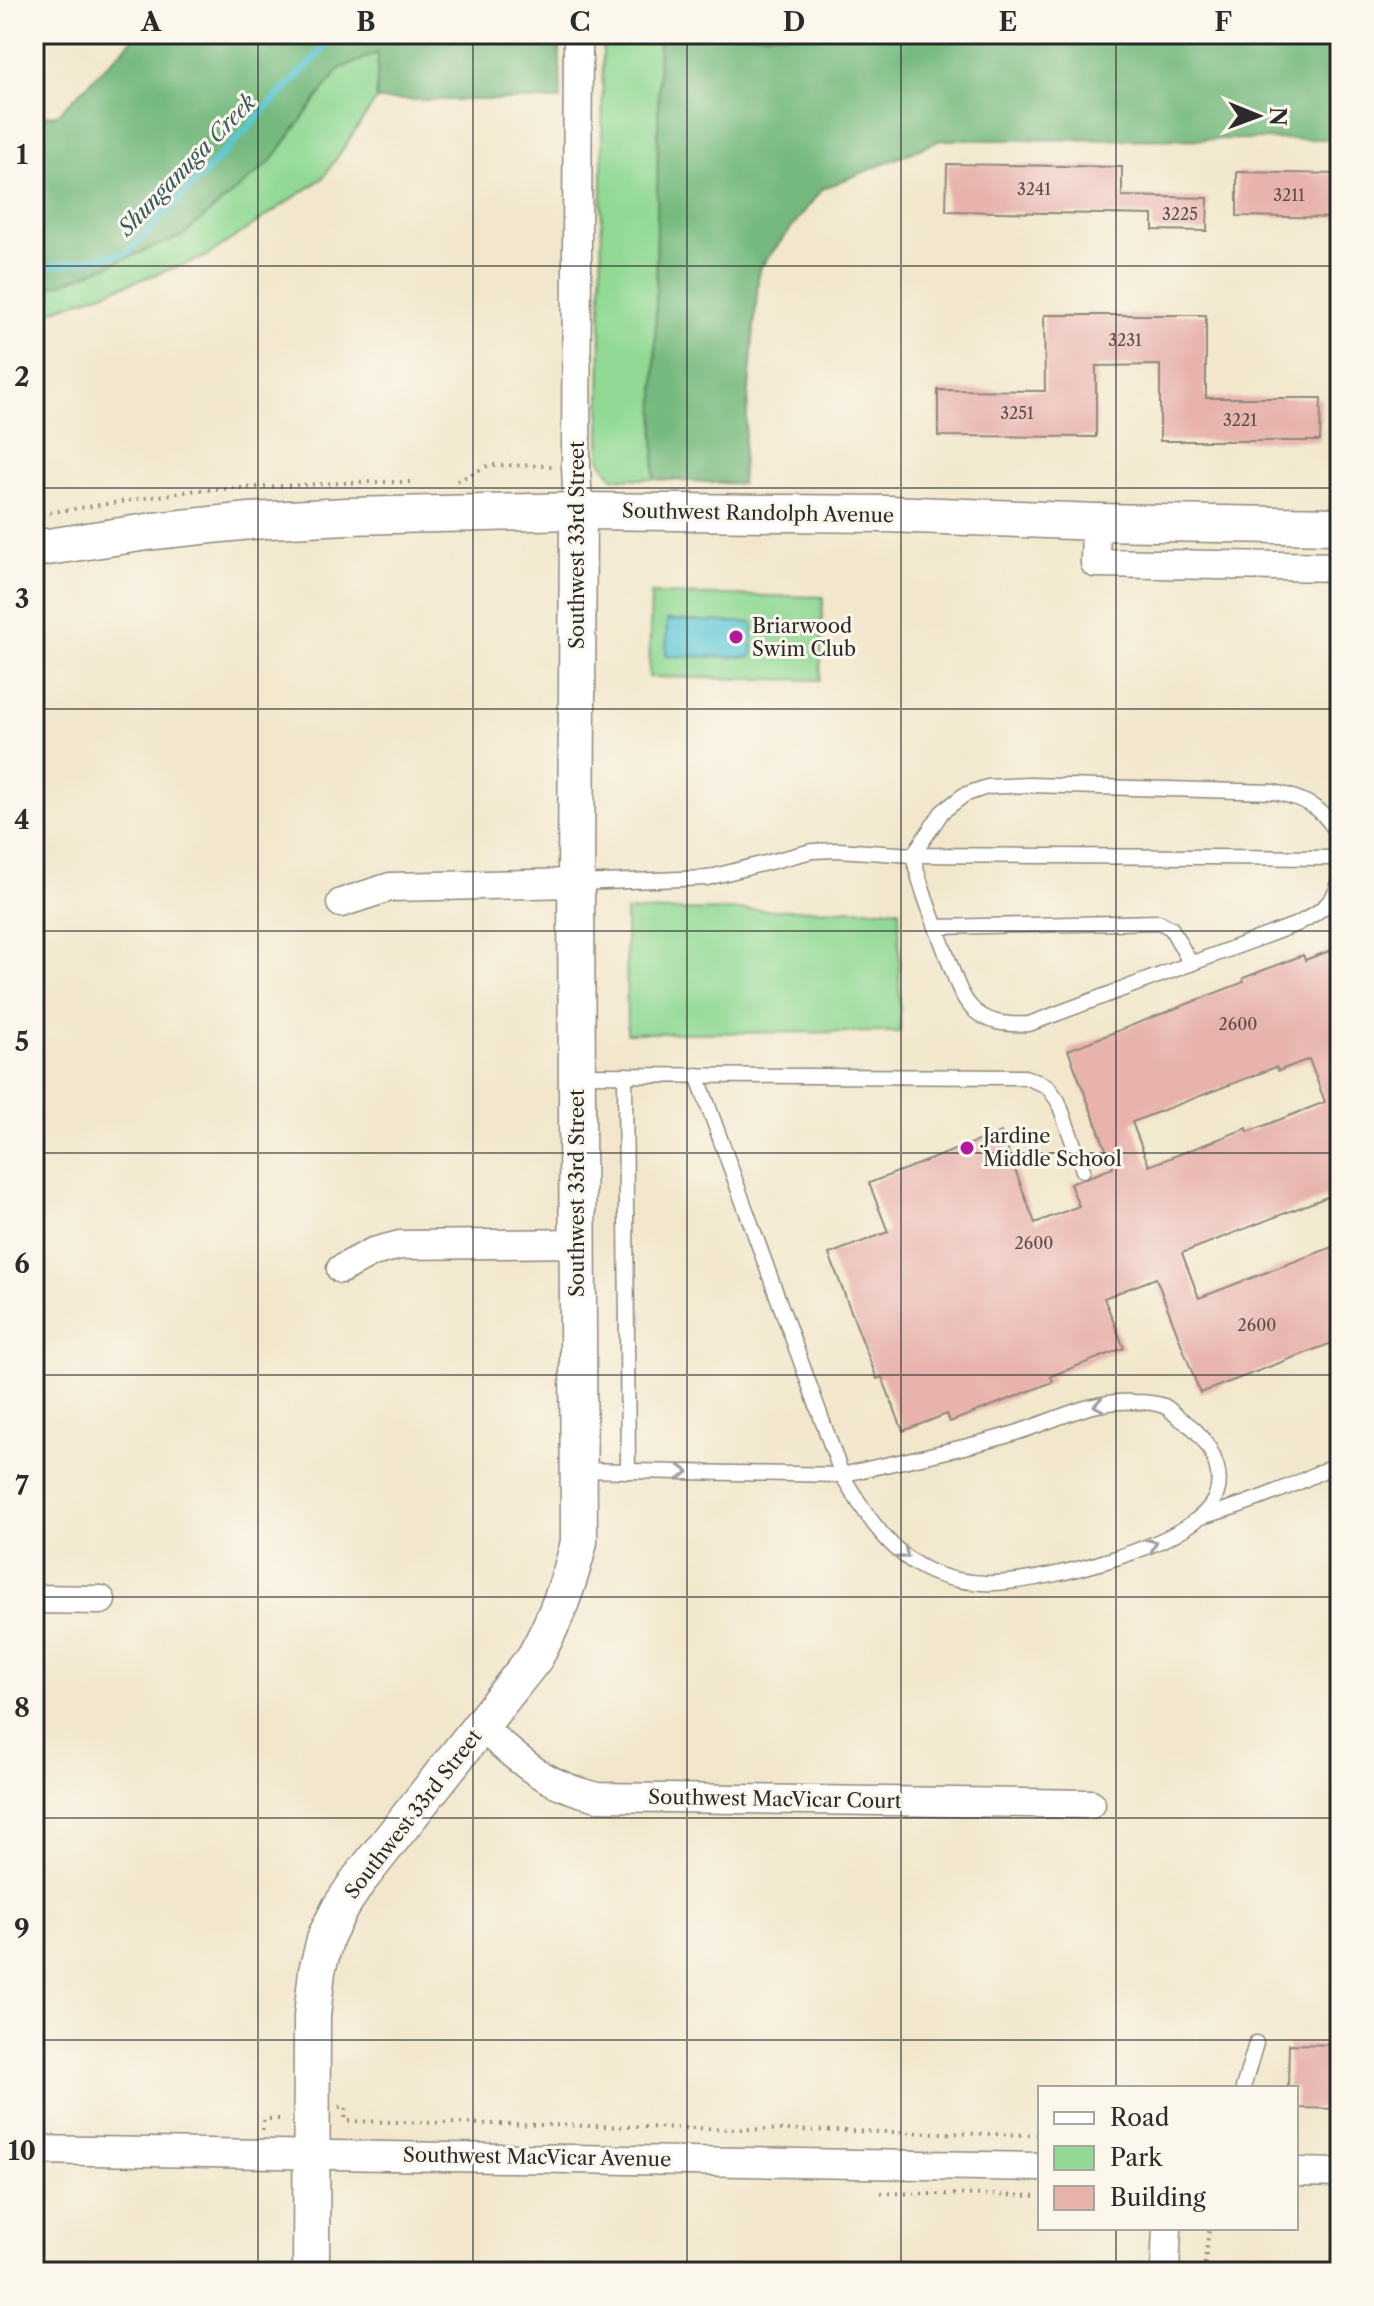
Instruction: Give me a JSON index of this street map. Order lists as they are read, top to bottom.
{
  "streets": {
    "street": [
      "Southwest Randolph Avenue",
      "Southwest 33rd Street",
      "Southwest MacVicar Court",
      "Southwest MacVicar Avenue"
    ]
  },
  "crossings": [
    ["Southwest Randolph Avenue", "Southwest 33rd Street"],
    ["Southwest 33rd Street", "Southwest MacVicar Court"],
    ["Southwest 33rd Street", "Southwest MacVicar Avenue"]
  ],
  "water": ["Shunganuga Creek"],
  "places": ["Briarwood Swim Club", "Jardine Middle School"],
  "house_numbers": [
    "3241",
    "3211",
    "3225",
    "3231",
    "3251",
    "3221",
    "2600",
    "2600",
    "2600"
  ],
  "legend": ["Road", "Park", "Building"],
  "north": "right",
  "grid": {
    "columns": [
      "A",
      "B",
      "C",
      "D",
      "E",
      "F"
    ],
    "rows": [
      "1",
      "2",
      "3",
      "4",
      "5",
      "6",
      "7",
      "8",
      "9",
      "10"
    ]
  }
}
